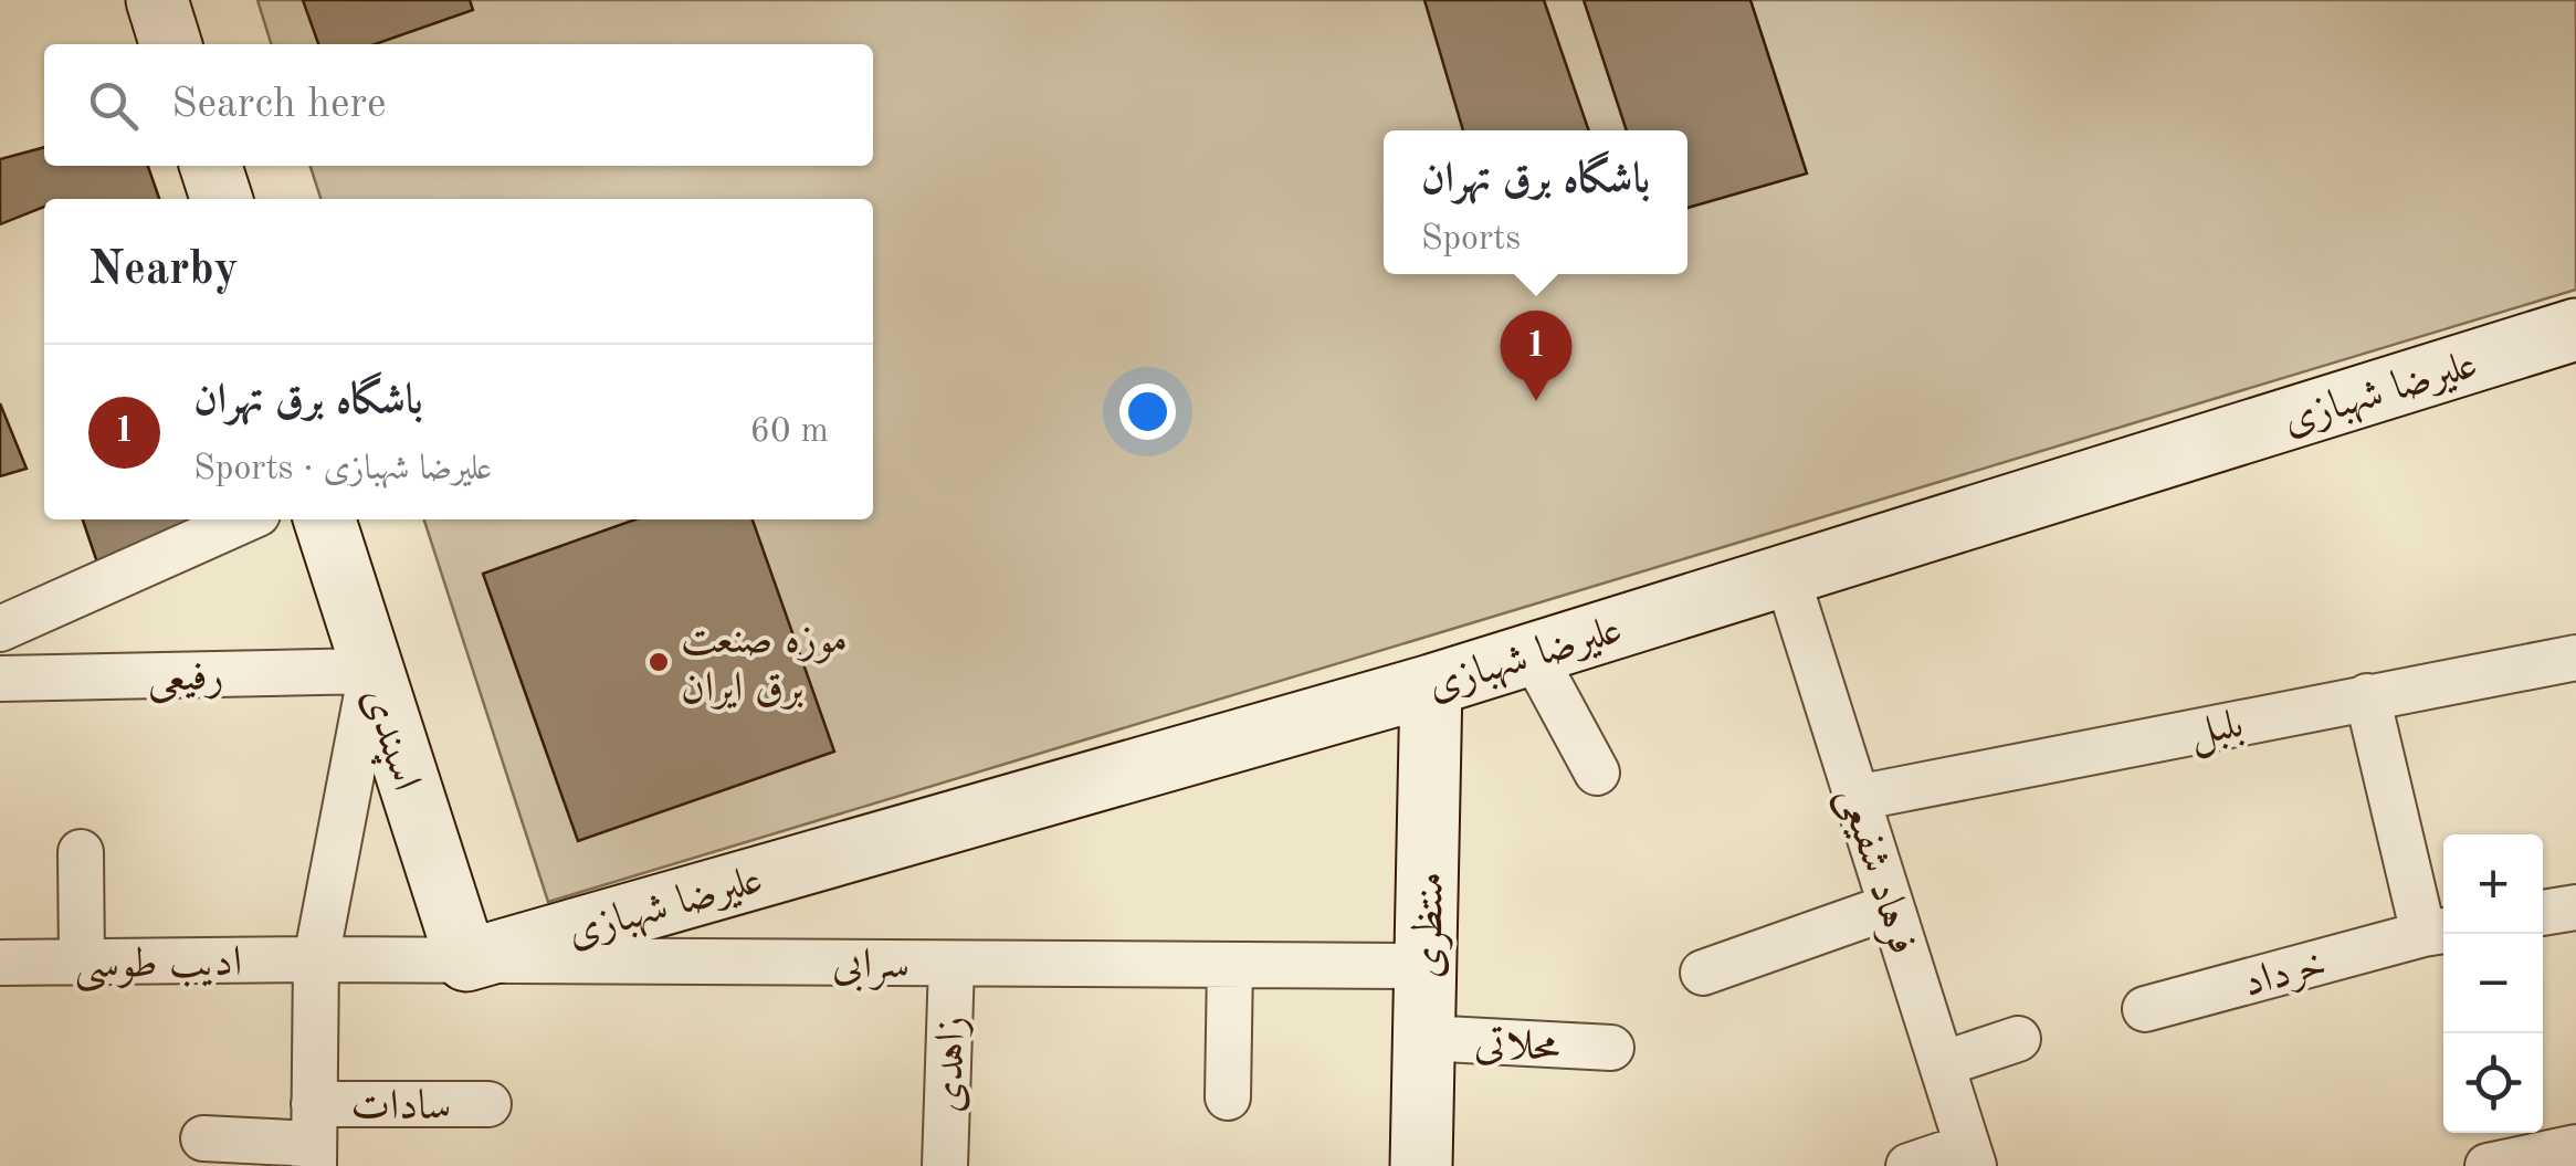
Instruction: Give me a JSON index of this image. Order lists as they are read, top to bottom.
{
  "streets": {
    "main road": ["علیرضا شهبازی", "اسپندی", "منتظری"],
    "street": [
      "رفیعی",
      "بلبل",
      "فرهاد شفیعی",
      "ادیب طوسی",
      "سرابی",
      "خرداد",
      "محلاتی",
      "زاهدی",
      "سادات"
    ]
  },
  "crossings": [
    ["علیرضا شهبازی", "اسپندی"],
    ["علیرضا شهبازی", "فرهاد شفیعی"],
    ["علیرضا شهبازی", "منتظری"],
    ["علیرضا شهبازی", "سرابی"],
    ["رفیعی", "اسپندی"],
    ["بلبل", "فرهاد شفیعی"],
    ["بلبل", "خرداد"],
    ["اسپندی", "سرابی"],
    ["منتظری", "سرابی"],
    ["منتظری", "محلاتی"],
    ["ادیب طوسی", "سرابی"],
    ["سرابی", "زاهدی"]
  ],
  "places": ["موزه صنعت برق ایران"],
  "page": {
    "search": "Search here",
    "popup": ["باشگاه برق تهران", "Sports"],
    "heading": "Nearby",
    "pins": "1",
    "list": [
      {
        "mark": "1",
        "name": "باشگاه برق تهران",
        "note": "Sports · علیرضا شهبازی",
        "value": "60 m"
      }
    ],
    "map_buttons": ["+", "−"]
  }
}
